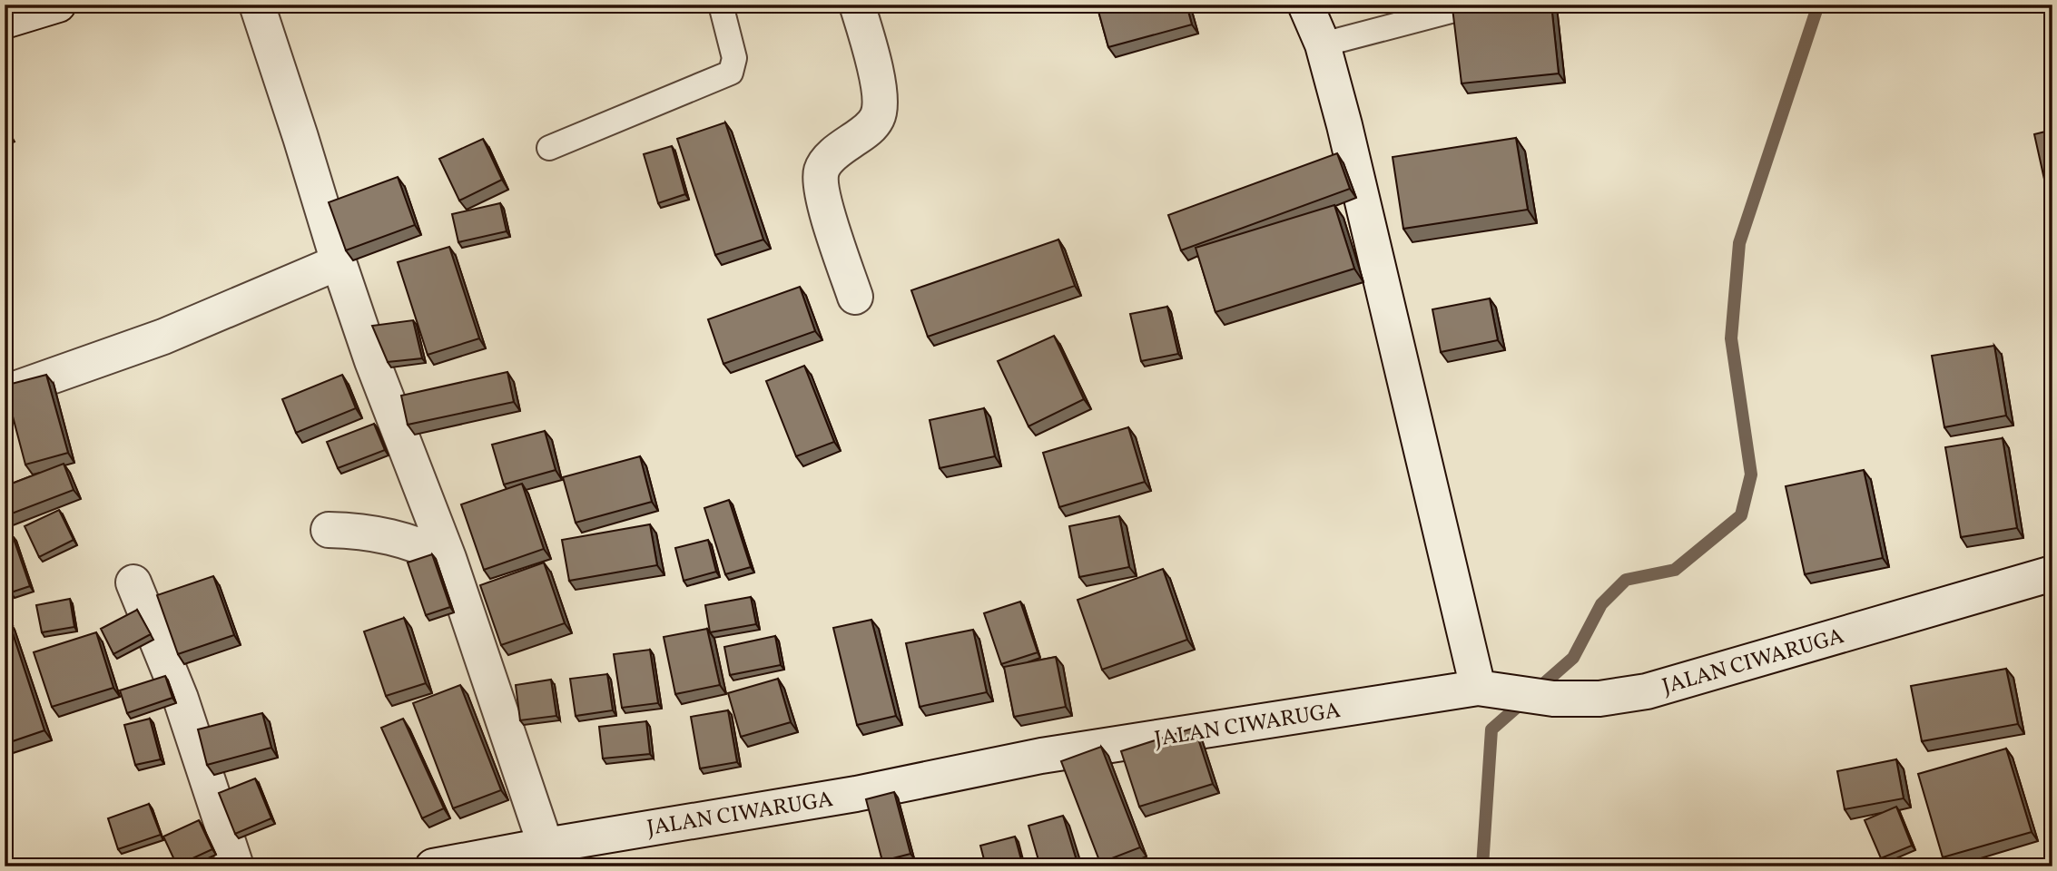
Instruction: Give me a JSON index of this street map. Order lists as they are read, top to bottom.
{
  "streets": {
    "street": ["JALAN CIWARUGA"]
  }
}
